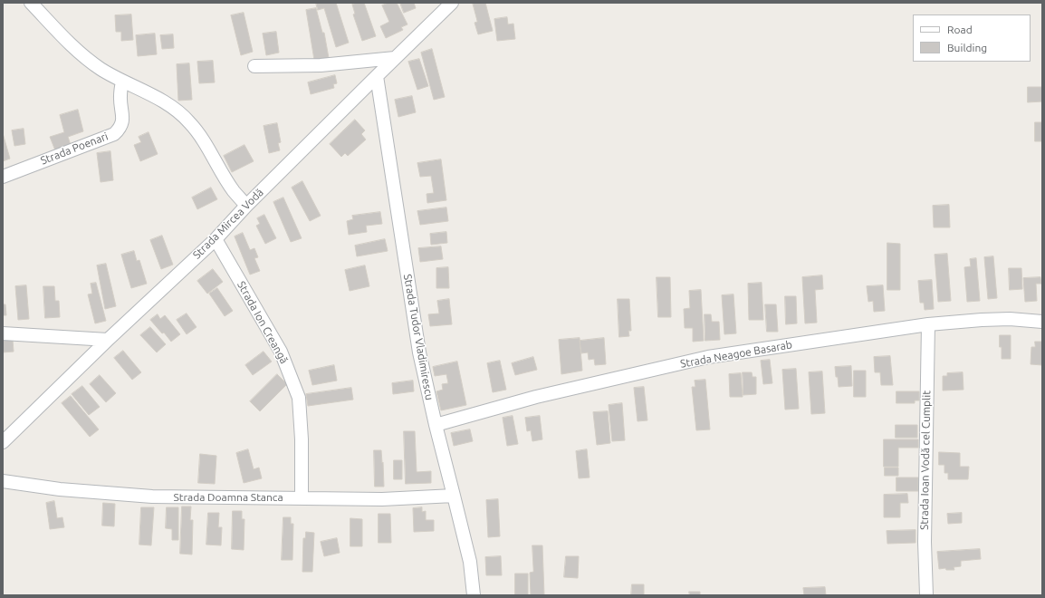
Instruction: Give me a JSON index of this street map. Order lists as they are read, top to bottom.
{
  "streets": {
    "street": [
      "Strada Poenari",
      "Strada Mircea Vodă",
      "Strada Ion Creangă",
      "Strada Tudor Vladimirescu",
      "Strada Neagoe Basarab",
      "Strada Ioan Vodă cel Cumplit",
      "Strada Doamna Stanca"
    ]
  },
  "crossings": [
    ["Strada Mircea Vodă", "Strada Ion Creangă"],
    ["Strada Mircea Vodă", "Strada Tudor Vladimirescu"],
    ["Strada Ion Creangă", "Strada Doamna Stanca"],
    ["Strada Tudor Vladimirescu", "Strada Neagoe Basarab"],
    ["Strada Tudor Vladimirescu", "Strada Doamna Stanca"],
    ["Strada Neagoe Basarab", "Strada Ioan Vodă cel Cumplit"]
  ],
  "legend": ["Road", "Building"]
}
